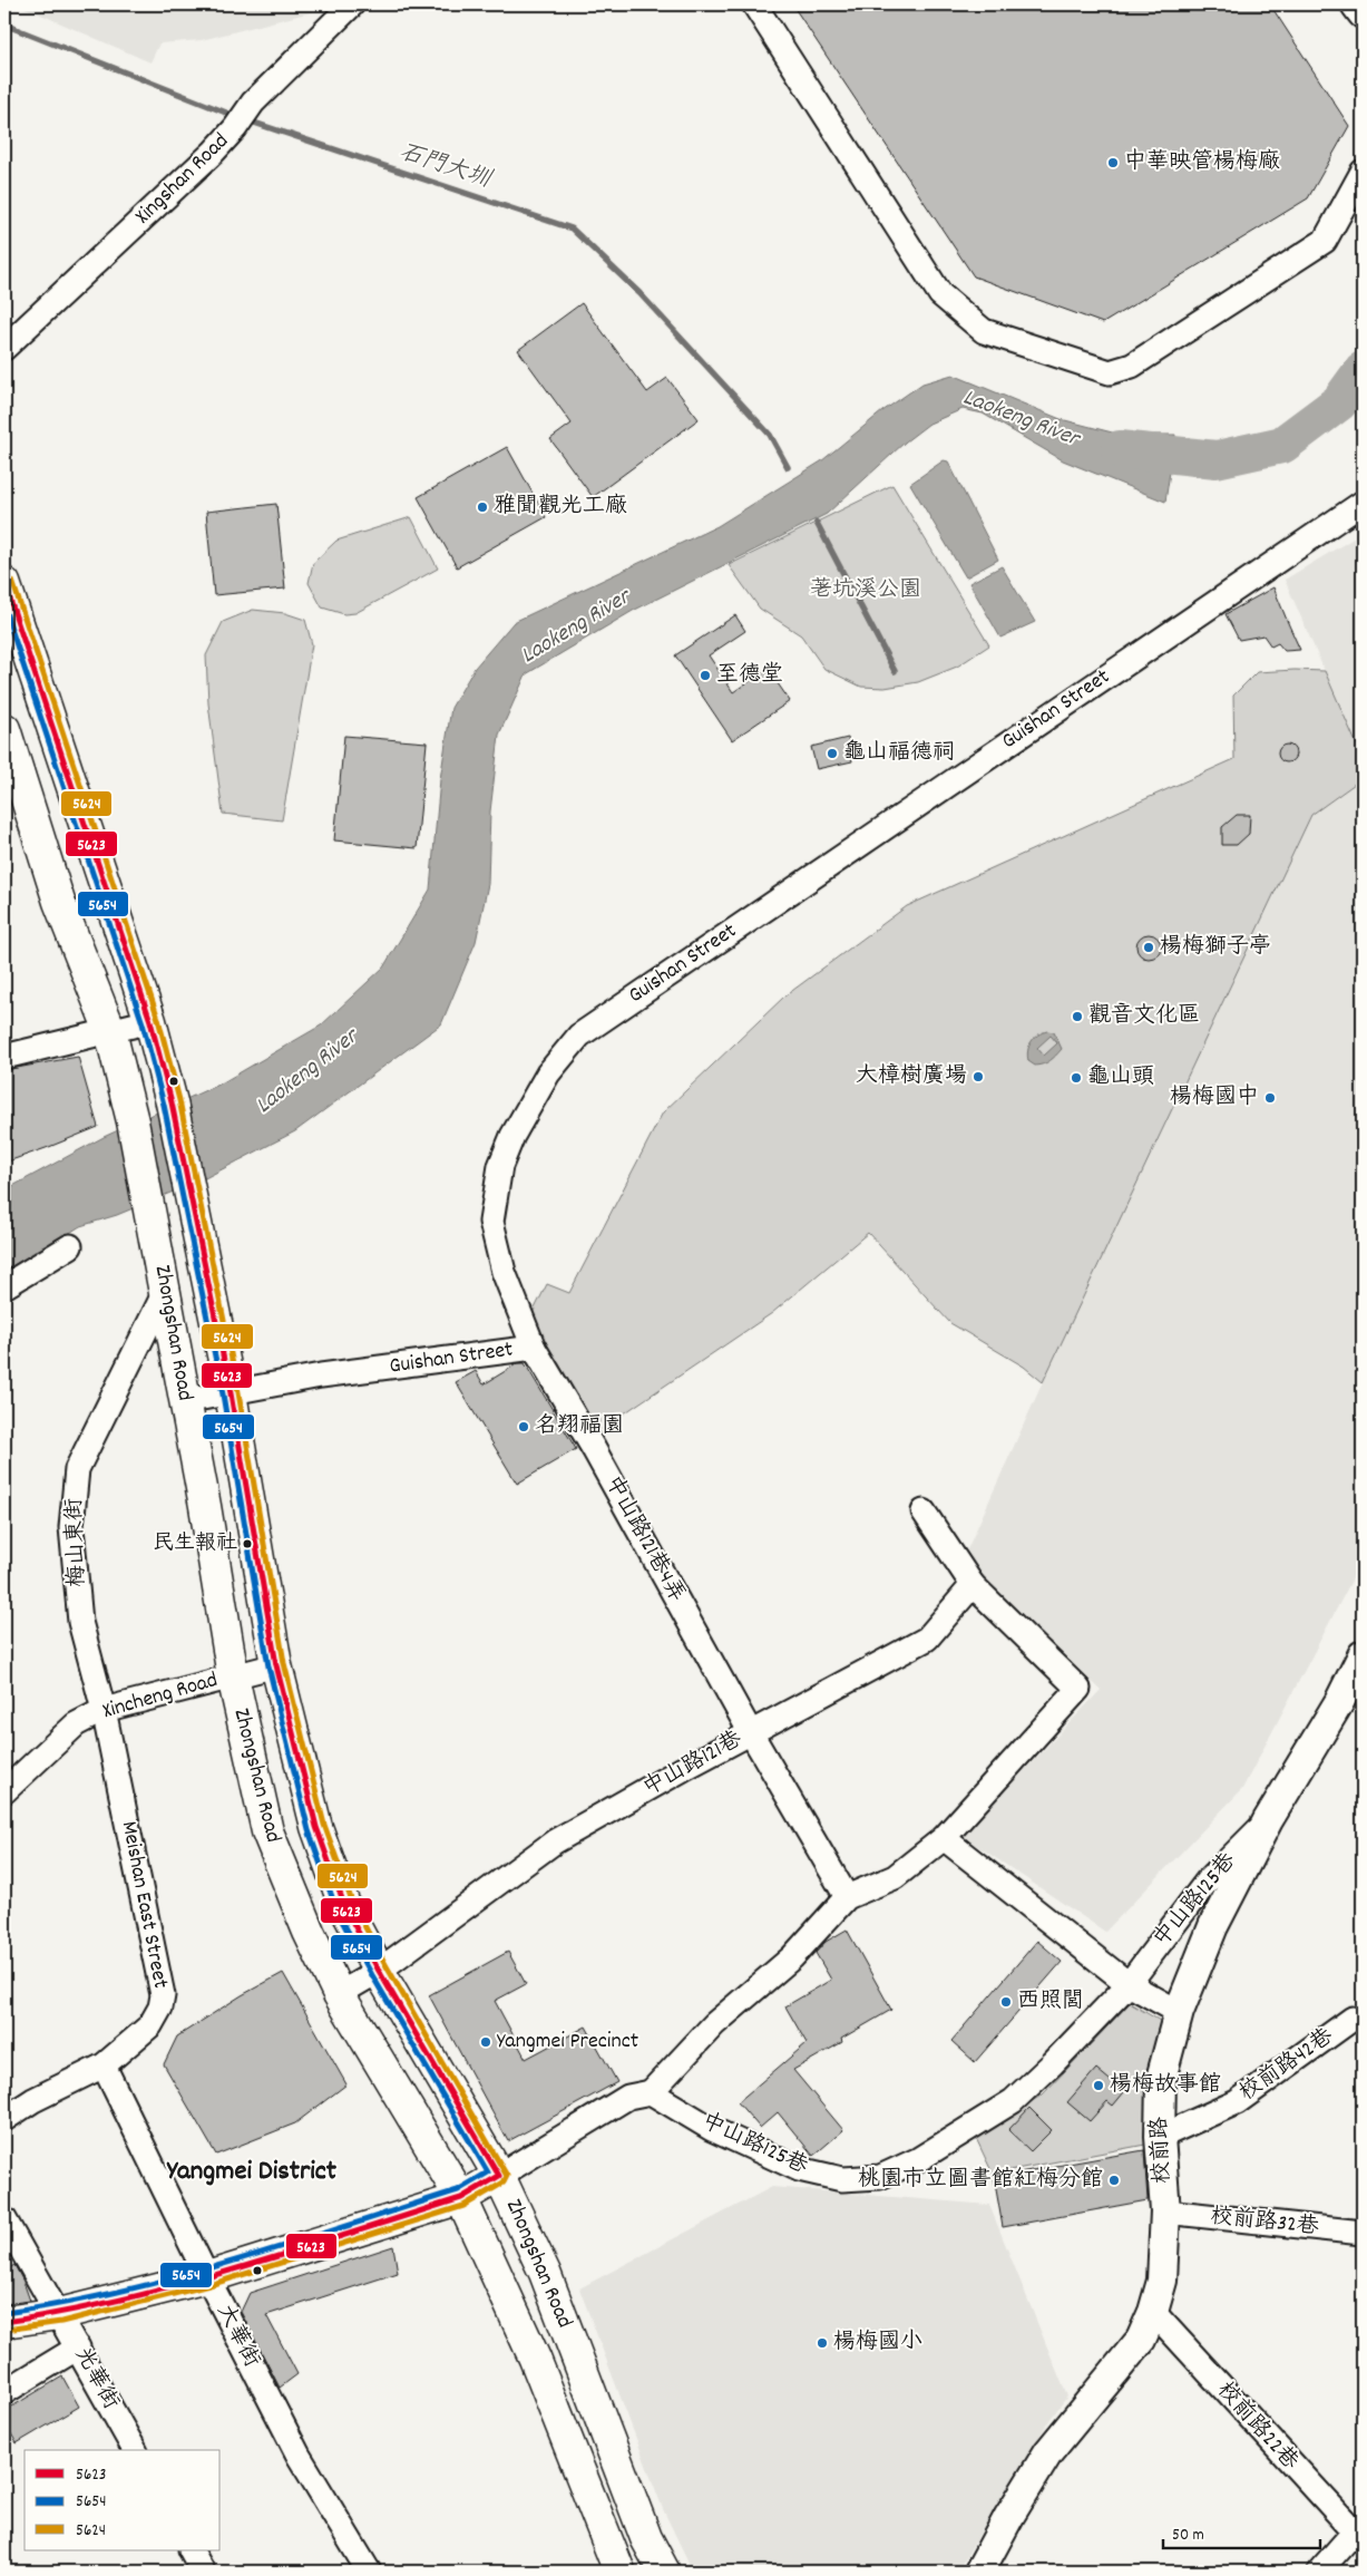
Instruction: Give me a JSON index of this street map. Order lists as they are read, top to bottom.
{
  "streets": {
    "main road": ["Zhongshan Road"],
    "street": [
      "Xingshan Road",
      "Guishan Street",
      "中山路121巷4弄",
      "梅山東街",
      "Xincheng Road",
      "中山路121巷",
      "中山路125巷",
      "Meishan East Street",
      "校前路42巷",
      "校前路",
      "校前路32巷",
      "大華街",
      "光華街",
      "校前路22巷"
    ]
  },
  "crossings": [
    ["Guishan Street", "Zhongshan Road"],
    ["Guishan Street", "中山路121巷4弄"],
    ["Zhongshan Road", "梅山東街"],
    ["Zhongshan Road", "Xincheng Road"],
    ["Zhongshan Road", "中山路121巷"],
    ["中山路121巷4弄", "中山路121巷"],
    ["梅山東街", "Xincheng Road"],
    ["梅山東街", "Meishan East Street"],
    ["Xincheng Road", "Meishan East Street"],
    ["中山路125巷", "校前路"],
    ["Meishan East Street", "大華街"],
    ["校前路42巷", "校前路"],
    ["校前路", "校前路32巷"],
    ["校前路", "校前路22巷"]
  ],
  "districts": ["Yangmei District"],
  "water": ["石門大圳", "Laokeng River"],
  "parks": ["荖坑溪公園"],
  "places": [
    "中華映管楊梅廠",
    "雅聞觀光工廠",
    "至德堂",
    "龜山福德祠",
    "楊梅獅子亭",
    "觀音文化區",
    "大樟樹廣場",
    "龜山頭",
    "楊梅國中",
    "名翔福園",
    "民生報社",
    "西照閭",
    "Yangmei Precinct",
    "楊梅故事館",
    "桃園市立圖書館紅梅分館",
    "楊梅國小"
  ],
  "lines": ["transit line 5624", "transit line 5623", "transit line 5654"],
  "legend": ["5623", "5654", "5624"],
  "scale_bar": "50 m"
}
